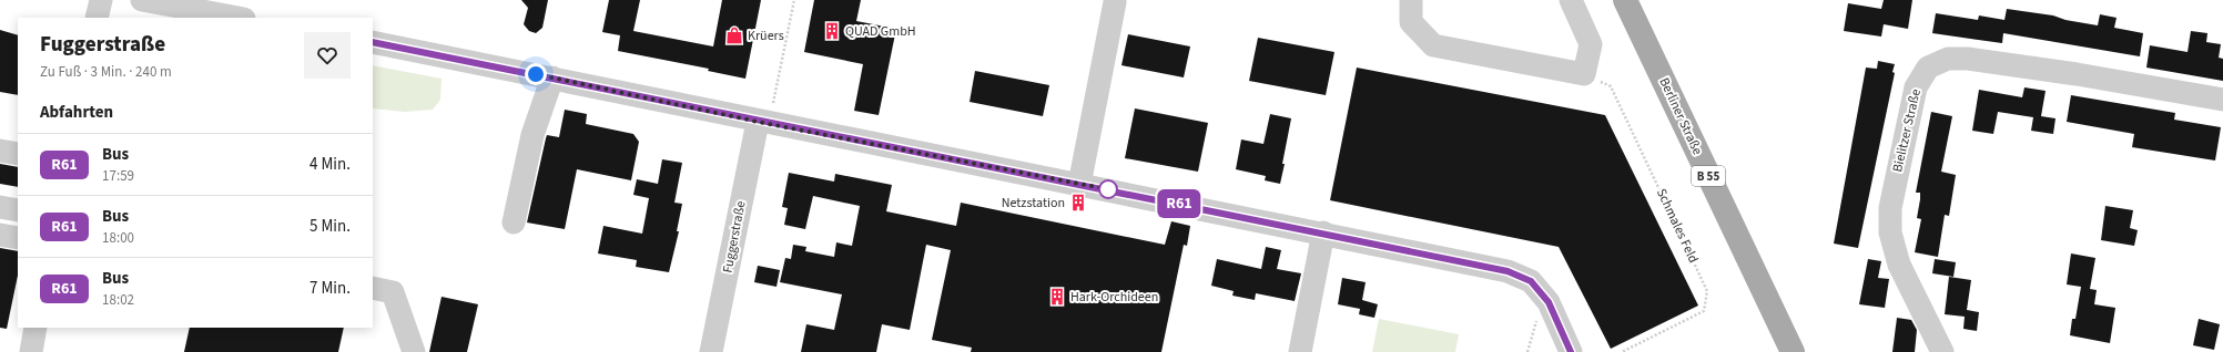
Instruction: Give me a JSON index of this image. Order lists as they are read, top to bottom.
{
  "streets": {
    "main road": ["Berliner Straße", "B 55"],
    "street": ["Bielitzer Straße", "Fuggerstraße"],
    "path": ["Schmales Feld"]
  },
  "places": {
    "building": ["QUAD GmbH", "Netzstation", "Hark-Orchideen"],
    "shop": ["Krüers"]
  },
  "lines": ["bus line R61"],
  "page": {
    "on_map": "R61",
    "heading": [
      ["Fuggerstraße", "Zu Fuß · 3 Min. · 240 m"],
      "Abfahrten"
    ],
    "list": [
      {
        "mark": "R61",
        "name": "Bus",
        "note": "17:59",
        "value": "4 Min."
      },
      {
        "mark": "R61",
        "name": "Bus",
        "note": "18:00",
        "value": "5 Min."
      },
      {
        "mark": "R61",
        "name": "Bus",
        "note": "18:02",
        "value": "7 Min."
      }
    ]
  }
}
